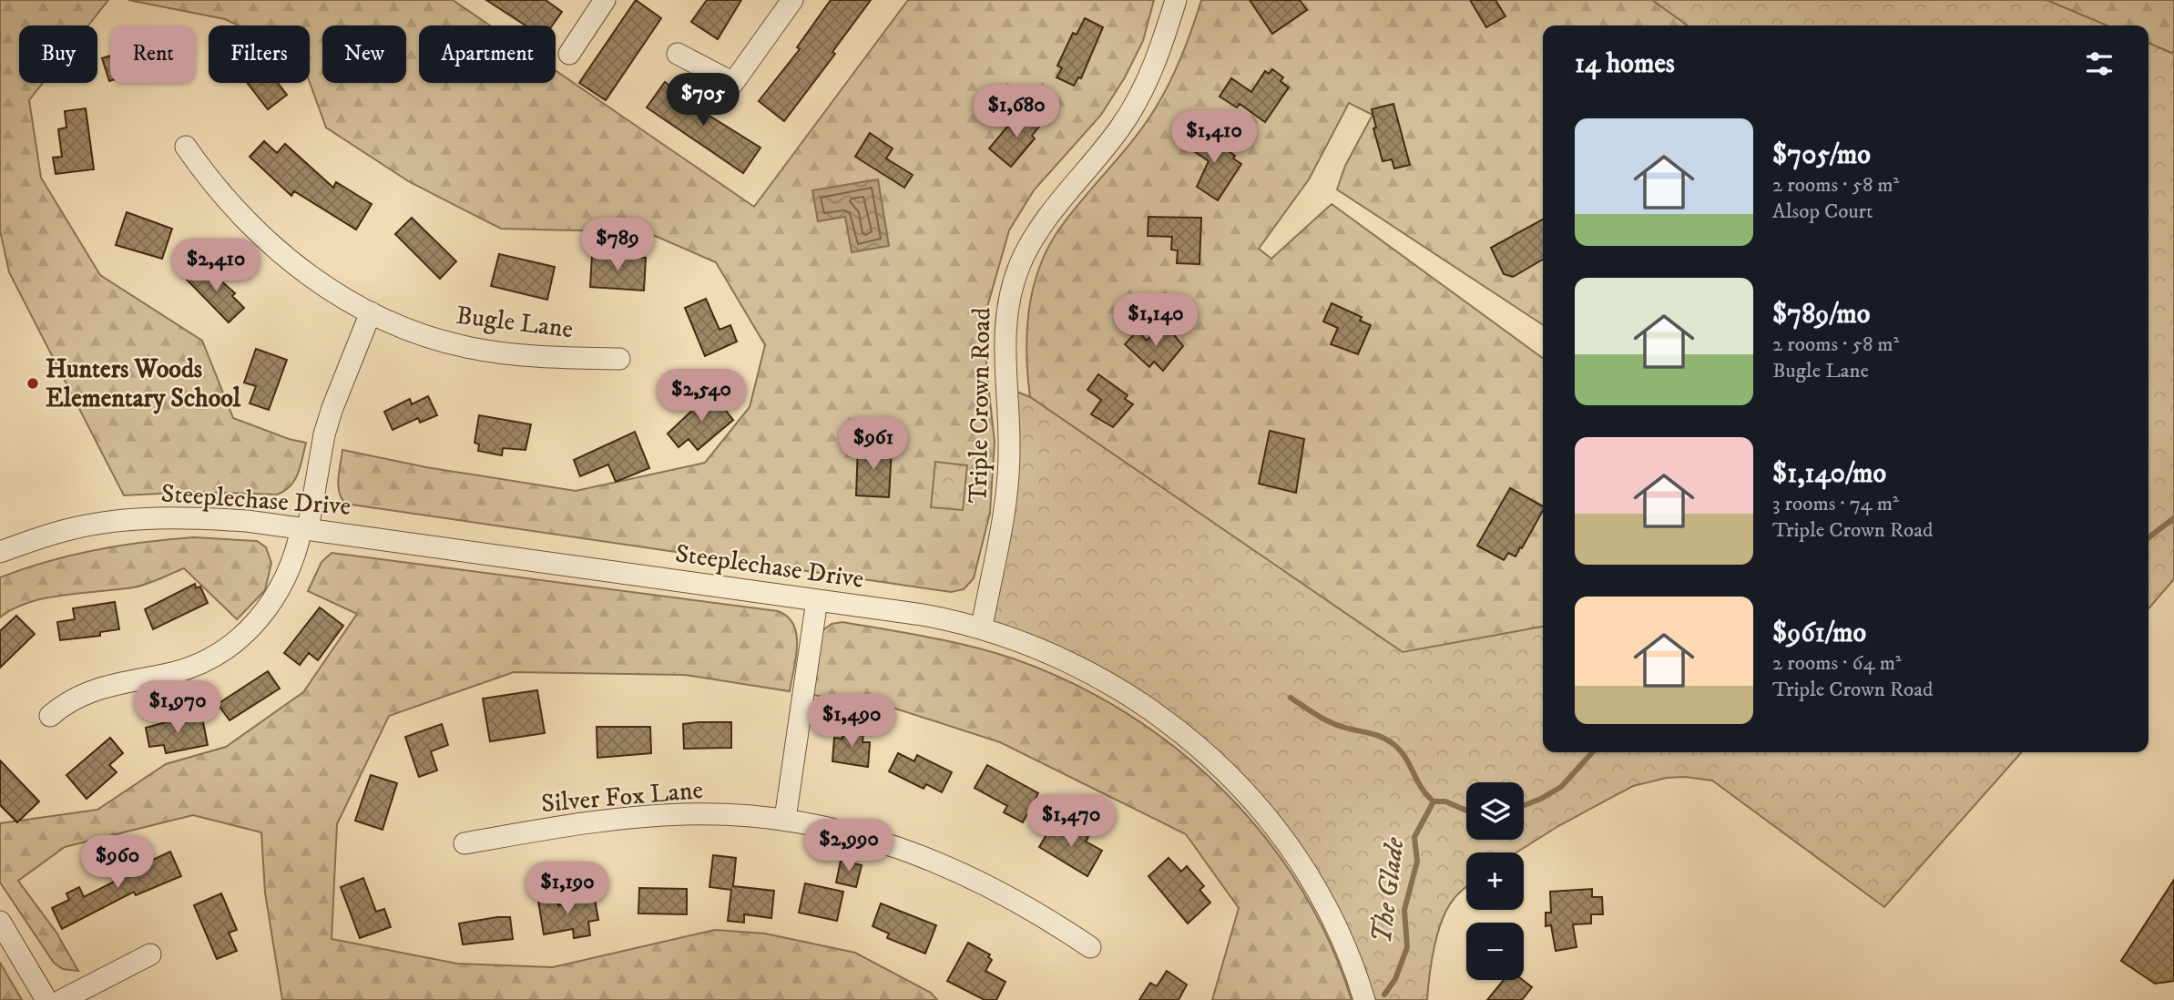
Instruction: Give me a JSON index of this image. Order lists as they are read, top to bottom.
{
  "streets": {
    "street": [
      "Bugle Lane",
      "Triple Crown Road",
      "Steeplechase Drive",
      "Silver Fox Lane"
    ]
  },
  "crossings": [
    ["Triple Crown Road", "Steeplechase Drive"]
  ],
  "water": ["The Glade"],
  "places": ["Hunters Woods Elementary School"],
  "page": {
    "chip": [
      "Buy",
      "Rent",
      "Filters",
      "New",
      "Apartment"
    ],
    "heading": "14 homes",
    "price": [
      "$705",
      "$1,680",
      "$1,410",
      "$789",
      "$2,410",
      "$1,140",
      "$2,540",
      "$961",
      "$1,970",
      "$1,490",
      "$1,470",
      "$2,990",
      "$960",
      "$1,190"
    ],
    "list": [
      {
        "name": "$705/mo",
        "note": "2 rooms · 58 m² · Alsop Court"
      },
      {
        "name": "$789/mo",
        "note": "2 rooms · 58 m² · Bugle Lane"
      },
      {
        "name": "$1,140/mo",
        "note": "3 rooms · 74 m² · Triple Crown Road"
      },
      {
        "name": "$961/mo",
        "note": "2 rooms · 64 m² · Triple Crown Road"
      }
    ],
    "map_buttons": ["+", "−"]
  }
}
